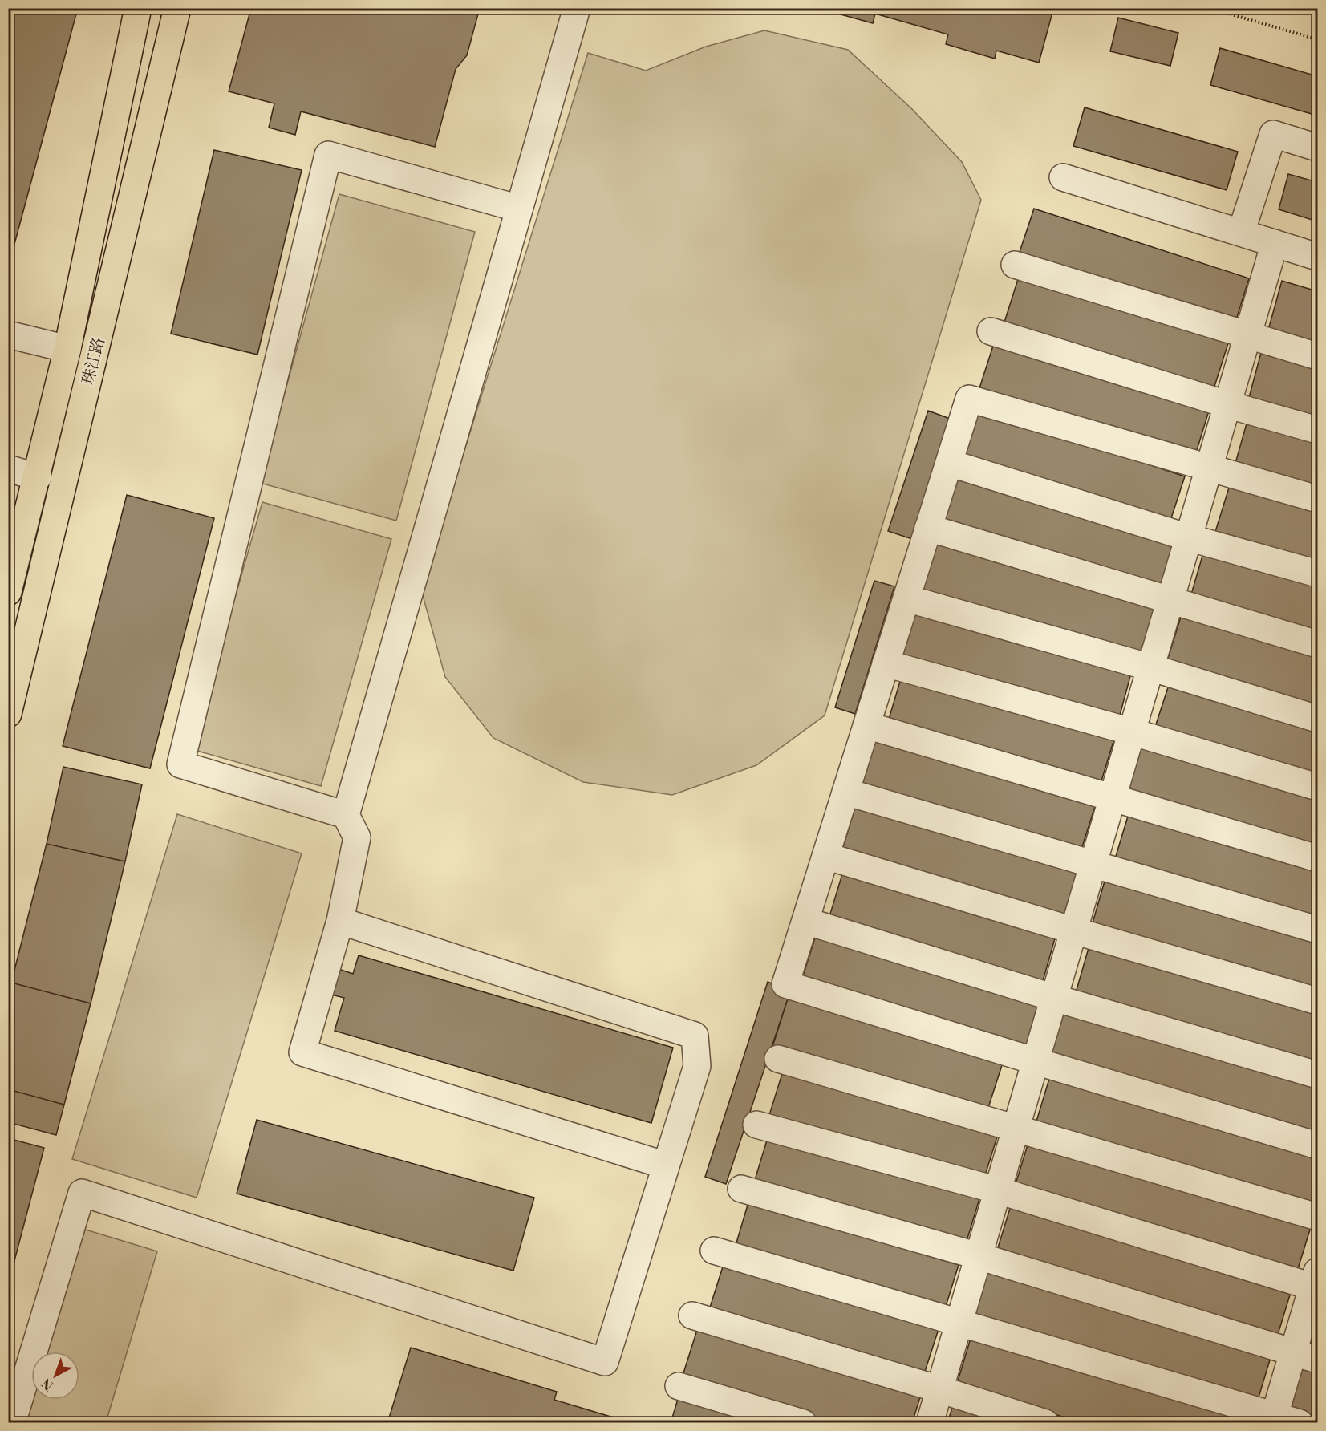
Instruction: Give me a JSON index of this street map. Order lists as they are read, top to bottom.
{
  "streets": {
    "main road": ["珠江路"]
  },
  "north": "bottom left"
}
